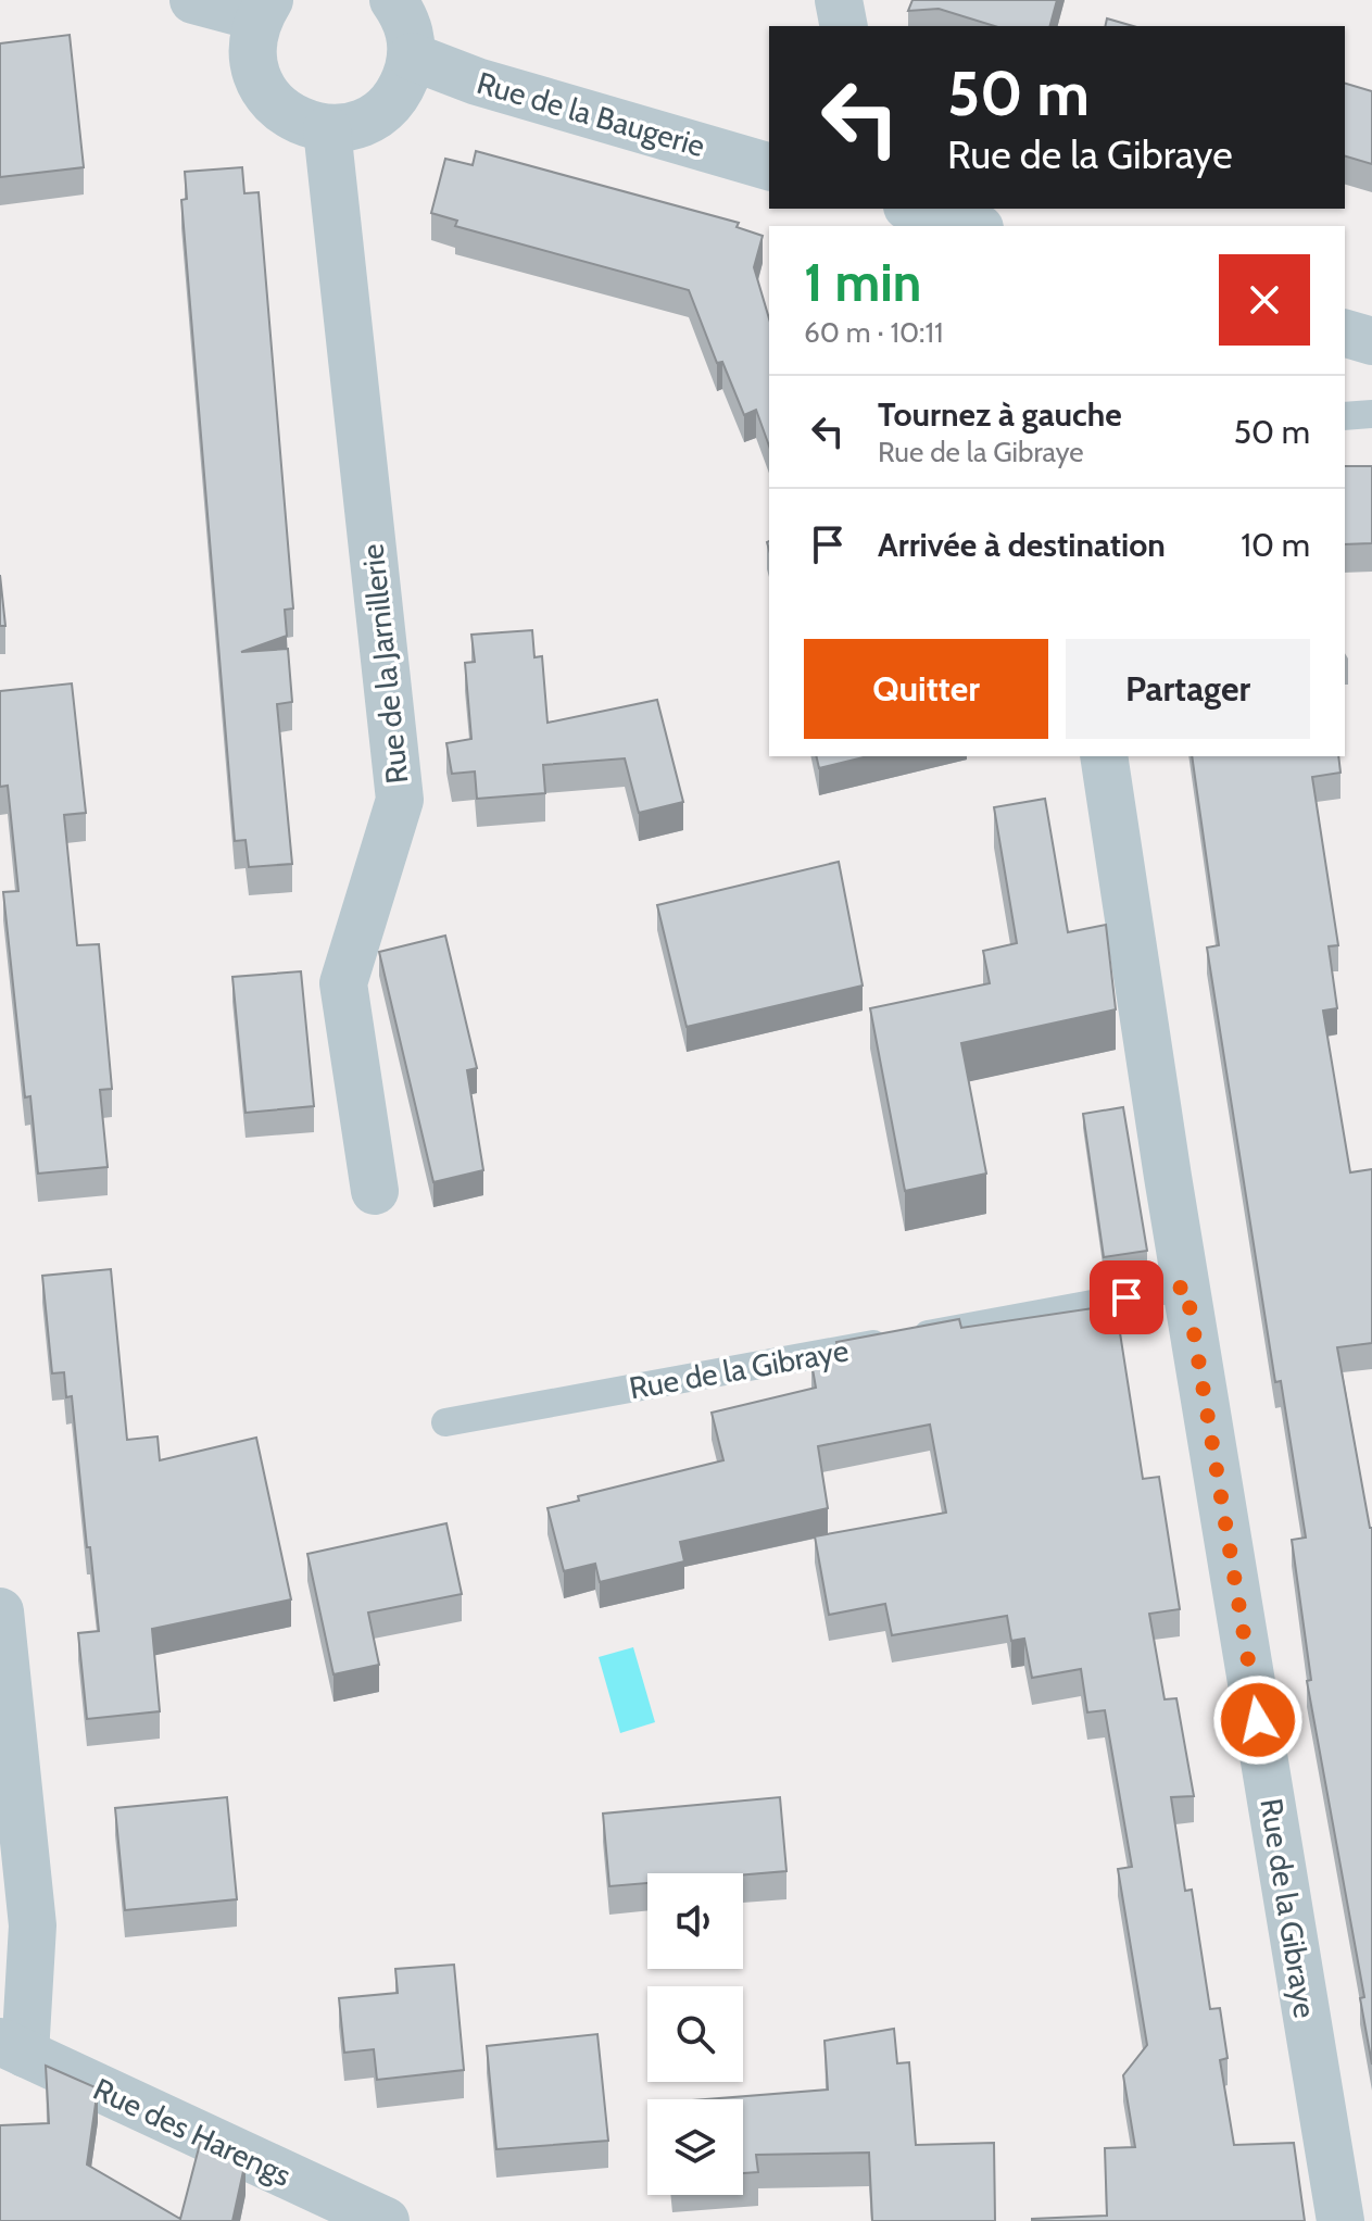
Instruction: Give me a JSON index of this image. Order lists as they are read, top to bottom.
{
  "streets": {
    "street": [
      "Rue de la Baugerie",
      "Rue de la Jarnillerie",
      "Rue de la Gibraye",
      "Rue des Harengs"
    ]
  },
  "page": {
    "turn": ["50 m", "Rue de la Gibraye"],
    "heading": ["1 min", "60 m · 10:11"],
    "list": [
      {
        "name": "Tournez à gauche",
        "note": "Rue de la Gibraye",
        "value": "50 m"
      },
      {
        "name": "Arrivée à destination",
        "value": "10 m"
      }
    ],
    "buttons": ["Quitter", "Partager"]
  }
}
